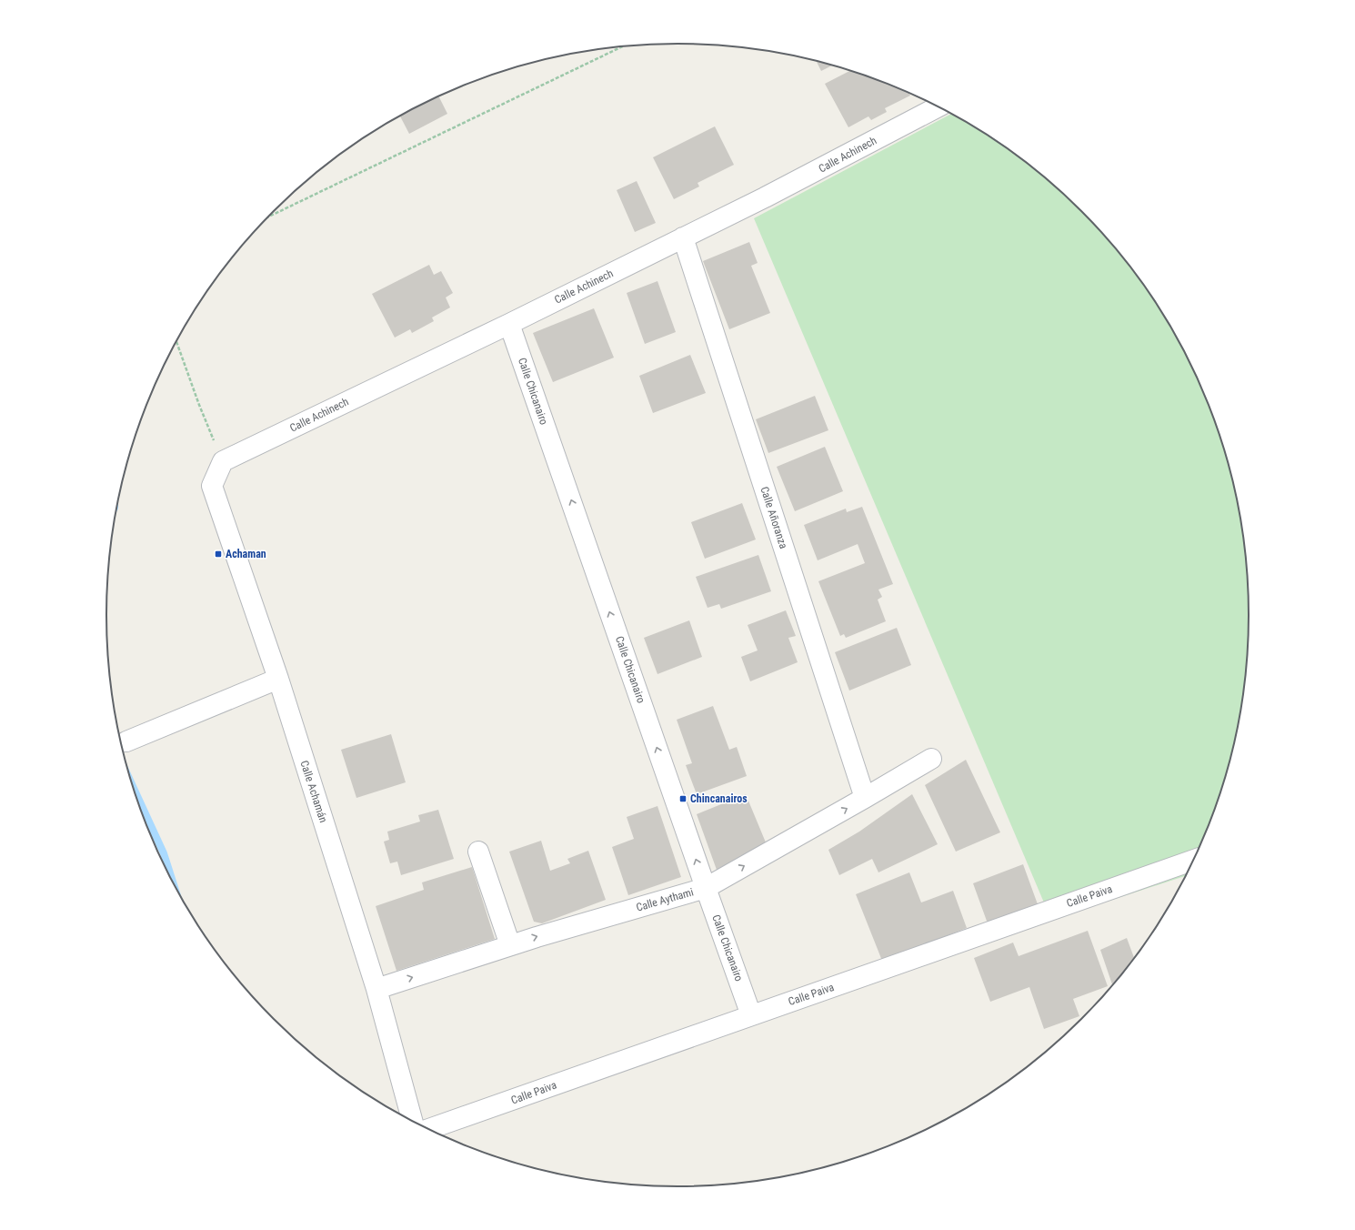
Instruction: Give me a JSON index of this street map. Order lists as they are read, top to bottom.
{
  "streets": {
    "street": [
      "Calle Achinech",
      "Calle Chicanairo",
      "Calle Añoranza",
      "Calle Achamán",
      "Calle Paiva",
      "Calle Aythami"
    ]
  },
  "crossings": [
    ["Calle Achinech", "Calle Chicanairo"],
    ["Calle Achinech", "Calle Añoranza"],
    ["Calle Achinech", "Calle Achamán"],
    ["Calle Chicanairo", "Calle Paiva"],
    ["Calle Chicanairo", "Calle Aythami"],
    ["Calle Añoranza", "Calle Aythami"],
    ["Calle Achamán", "Calle Aythami"]
  ],
  "one_way": ["Calle Chicanairo", "Calle Aythami"],
  "places": {
    "transit": ["Achaman", "Chincanairos"]
  }
}
